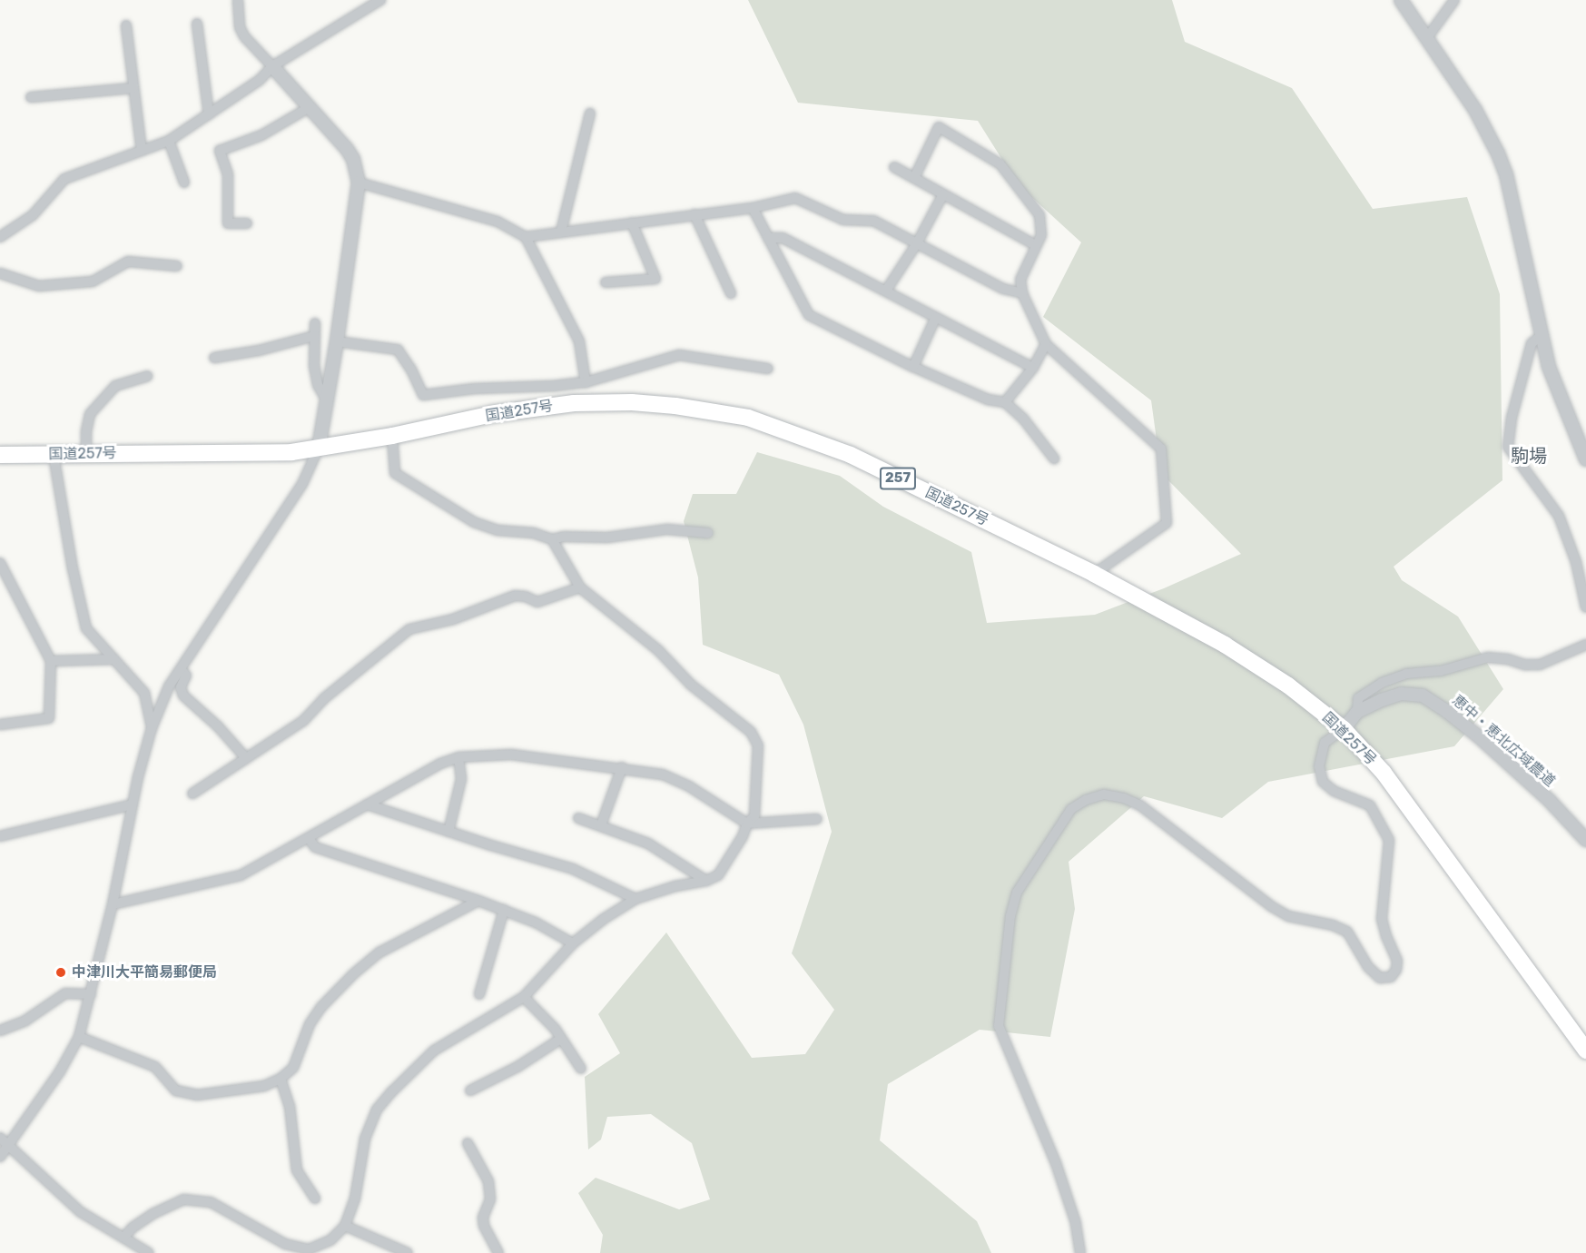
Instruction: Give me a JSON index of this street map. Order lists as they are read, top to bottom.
{
  "streets": {
    "highway": ["国道257号", "257"],
    "street": ["恵中・恵北広域農道"]
  },
  "districts": ["駒場"],
  "places": ["中津川大平簡易郵便局"]
}
